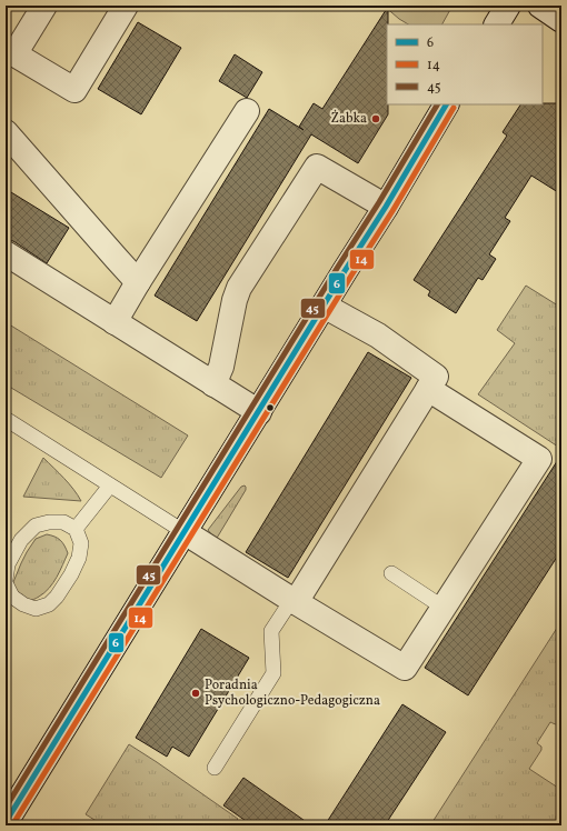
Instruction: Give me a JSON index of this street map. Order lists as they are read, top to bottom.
{
  "places": ["Żabka", "Poradnia Psychologiczno-Pedagogiczna"],
  "lines": ["transit line 6", "transit line 45", "transit line 14"],
  "legend": ["6", "14", "45"]
}
